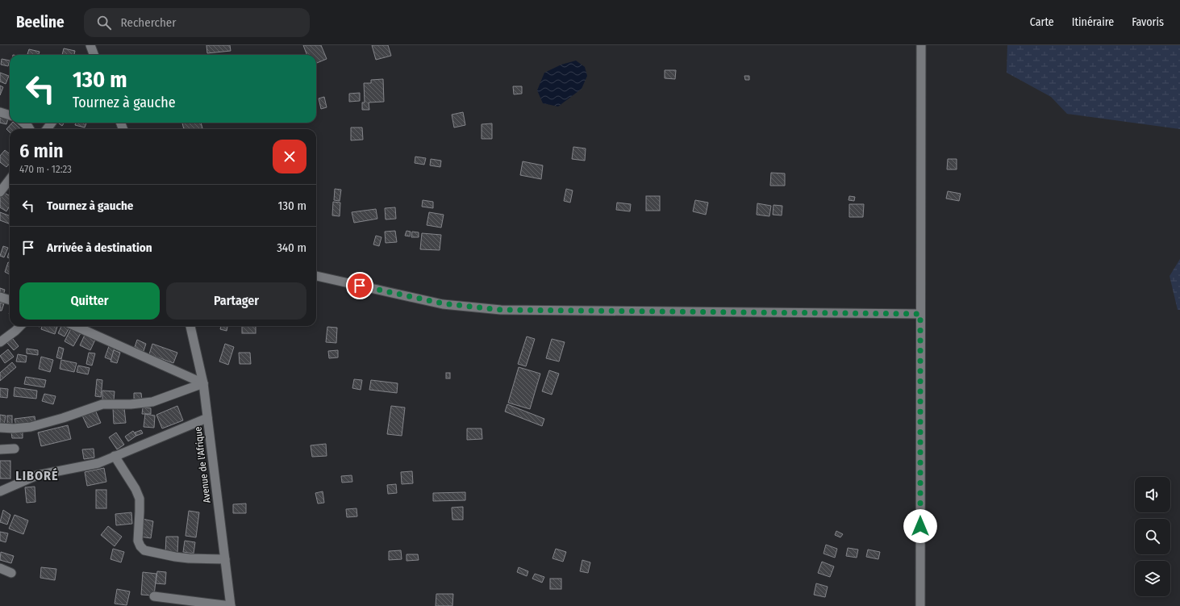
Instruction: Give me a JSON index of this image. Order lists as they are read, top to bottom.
{
  "streets": {
    "street": ["Avenue de l'Afrique"]
  },
  "districts": ["LIBORÉ"],
  "page": {
    "header": "Beeline",
    "search": "Rechercher",
    "nav": ["Carte", "Itinéraire", "Favoris"],
    "turn": ["130 m", "Tournez à gauche"],
    "heading": ["6 min", "470 m · 12:23"],
    "list": [
      {
        "name": "Tournez à gauche",
        "value": "130 m"
      },
      {
        "name": "Arrivée à destination",
        "value": "340 m"
      }
    ],
    "buttons": ["Quitter", "Partager"]
  }
}
